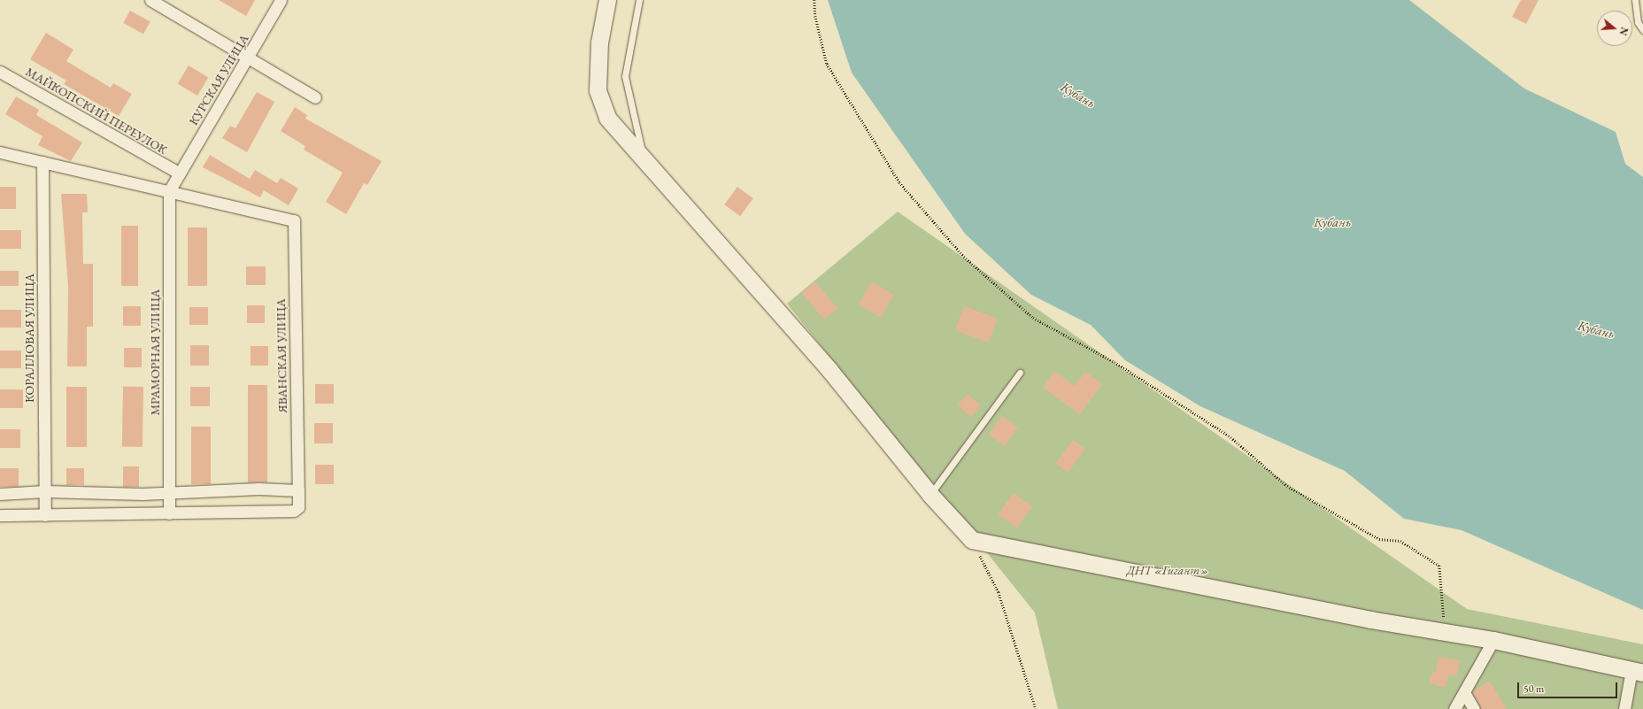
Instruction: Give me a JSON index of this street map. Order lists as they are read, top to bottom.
{
  "streets": {
    "street": [
      "КУРСКАЯ УЛИЦА",
      "МАЙКОПСКИЙ ПЕРЕУЛОК",
      "КОРАЛЛОВАЯ УЛИЦА",
      "МРАМОРНАЯ УЛИЦА",
      "ЯВАНСКАЯ УЛИЦА"
    ]
  },
  "crossings": [
    ["КУРСКАЯ УЛИЦА", "МАЙКОПСКИЙ ПЕРЕУЛОК"],
    ["КУРСКАЯ УЛИЦА", "МРАМОРНАЯ УЛИЦА"],
    ["КУРСКАЯ УЛИЦА", "ЯВАНСКАЯ УЛИЦА"],
    ["МРАМОРНАЯ УЛИЦА", "ЯВАНСКАЯ УЛИЦА"]
  ],
  "water": ["Кубань"],
  "parks": ["ДНТ «Гигант»"],
  "scale_bar": "50 m",
  "north": "right"
}
